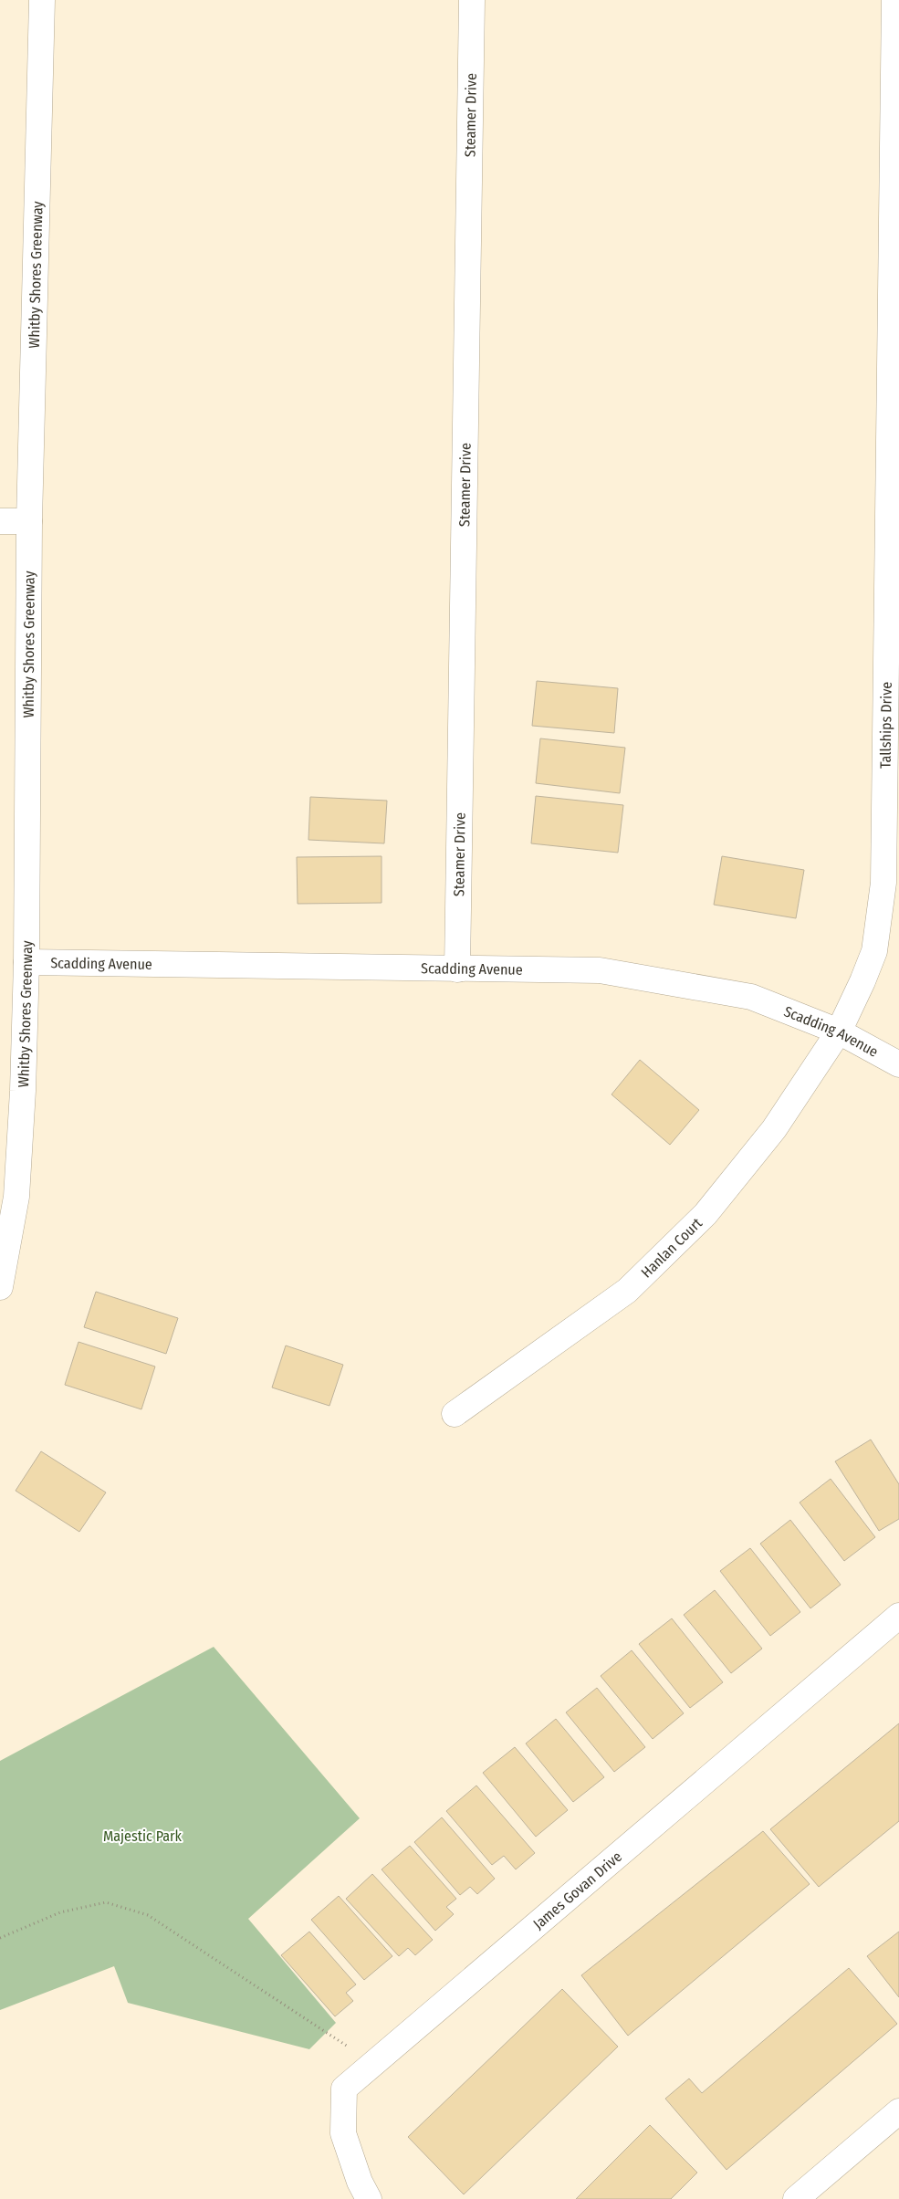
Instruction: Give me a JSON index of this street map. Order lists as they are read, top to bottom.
{
  "streets": {
    "street": [
      "Steamer Drive",
      "Whitby Shores Greenway",
      "Tallships Drive",
      "Scadding Avenue",
      "Hanlan Court",
      "James Govan Drive"
    ]
  },
  "crossings": [
    ["Steamer Drive", "Scadding Avenue"],
    ["Whitby Shores Greenway", "Scadding Avenue"],
    ["Tallships Drive", "Scadding Avenue"],
    ["Tallships Drive", "Hanlan Court"],
    ["Scadding Avenue", "Hanlan Court"]
  ],
  "parks": ["Majestic Park"]
}
